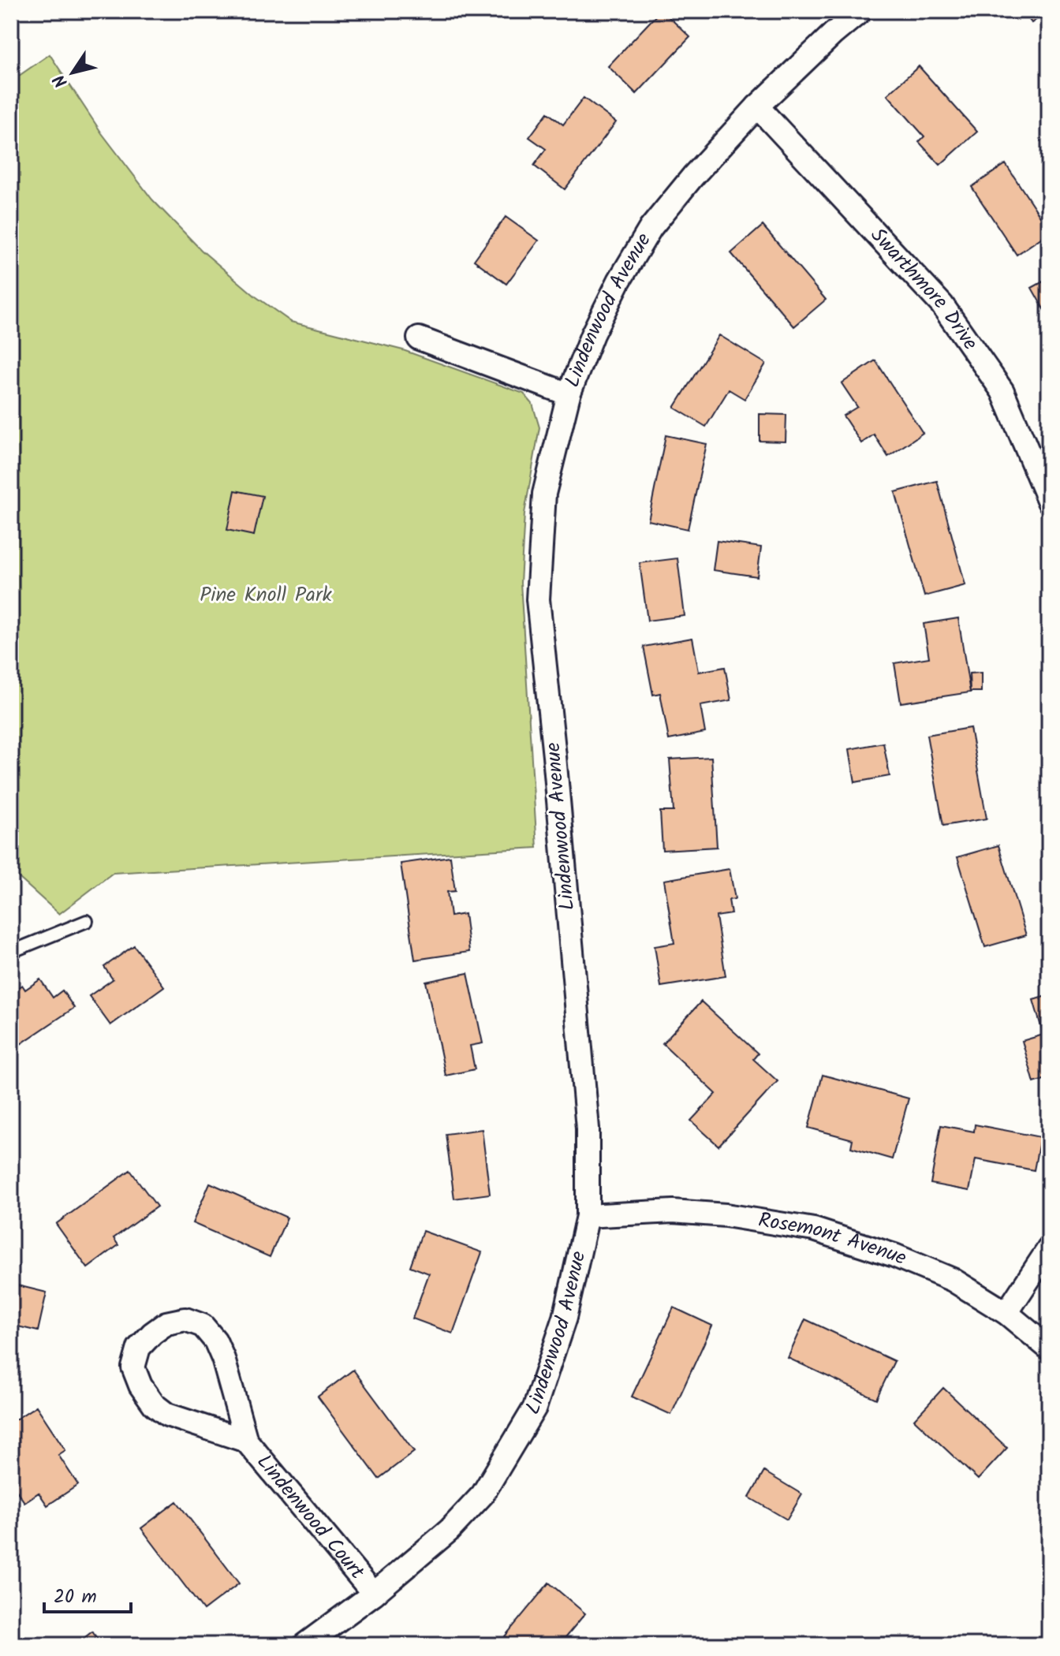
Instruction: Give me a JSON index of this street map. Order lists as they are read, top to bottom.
{
  "streets": {
    "street": [
      "Swarthmore Drive",
      "Lindenwood Avenue",
      "Rosemont Avenue",
      "Lindenwood Court"
    ]
  },
  "crossings": [
    ["Swarthmore Drive", "Lindenwood Avenue"],
    ["Lindenwood Avenue", "Rosemont Avenue"],
    ["Lindenwood Avenue", "Lindenwood Court"]
  ],
  "parks": ["Pine Knoll Park"],
  "scale_bar": "20 m",
  "north": "bottom left"
}
